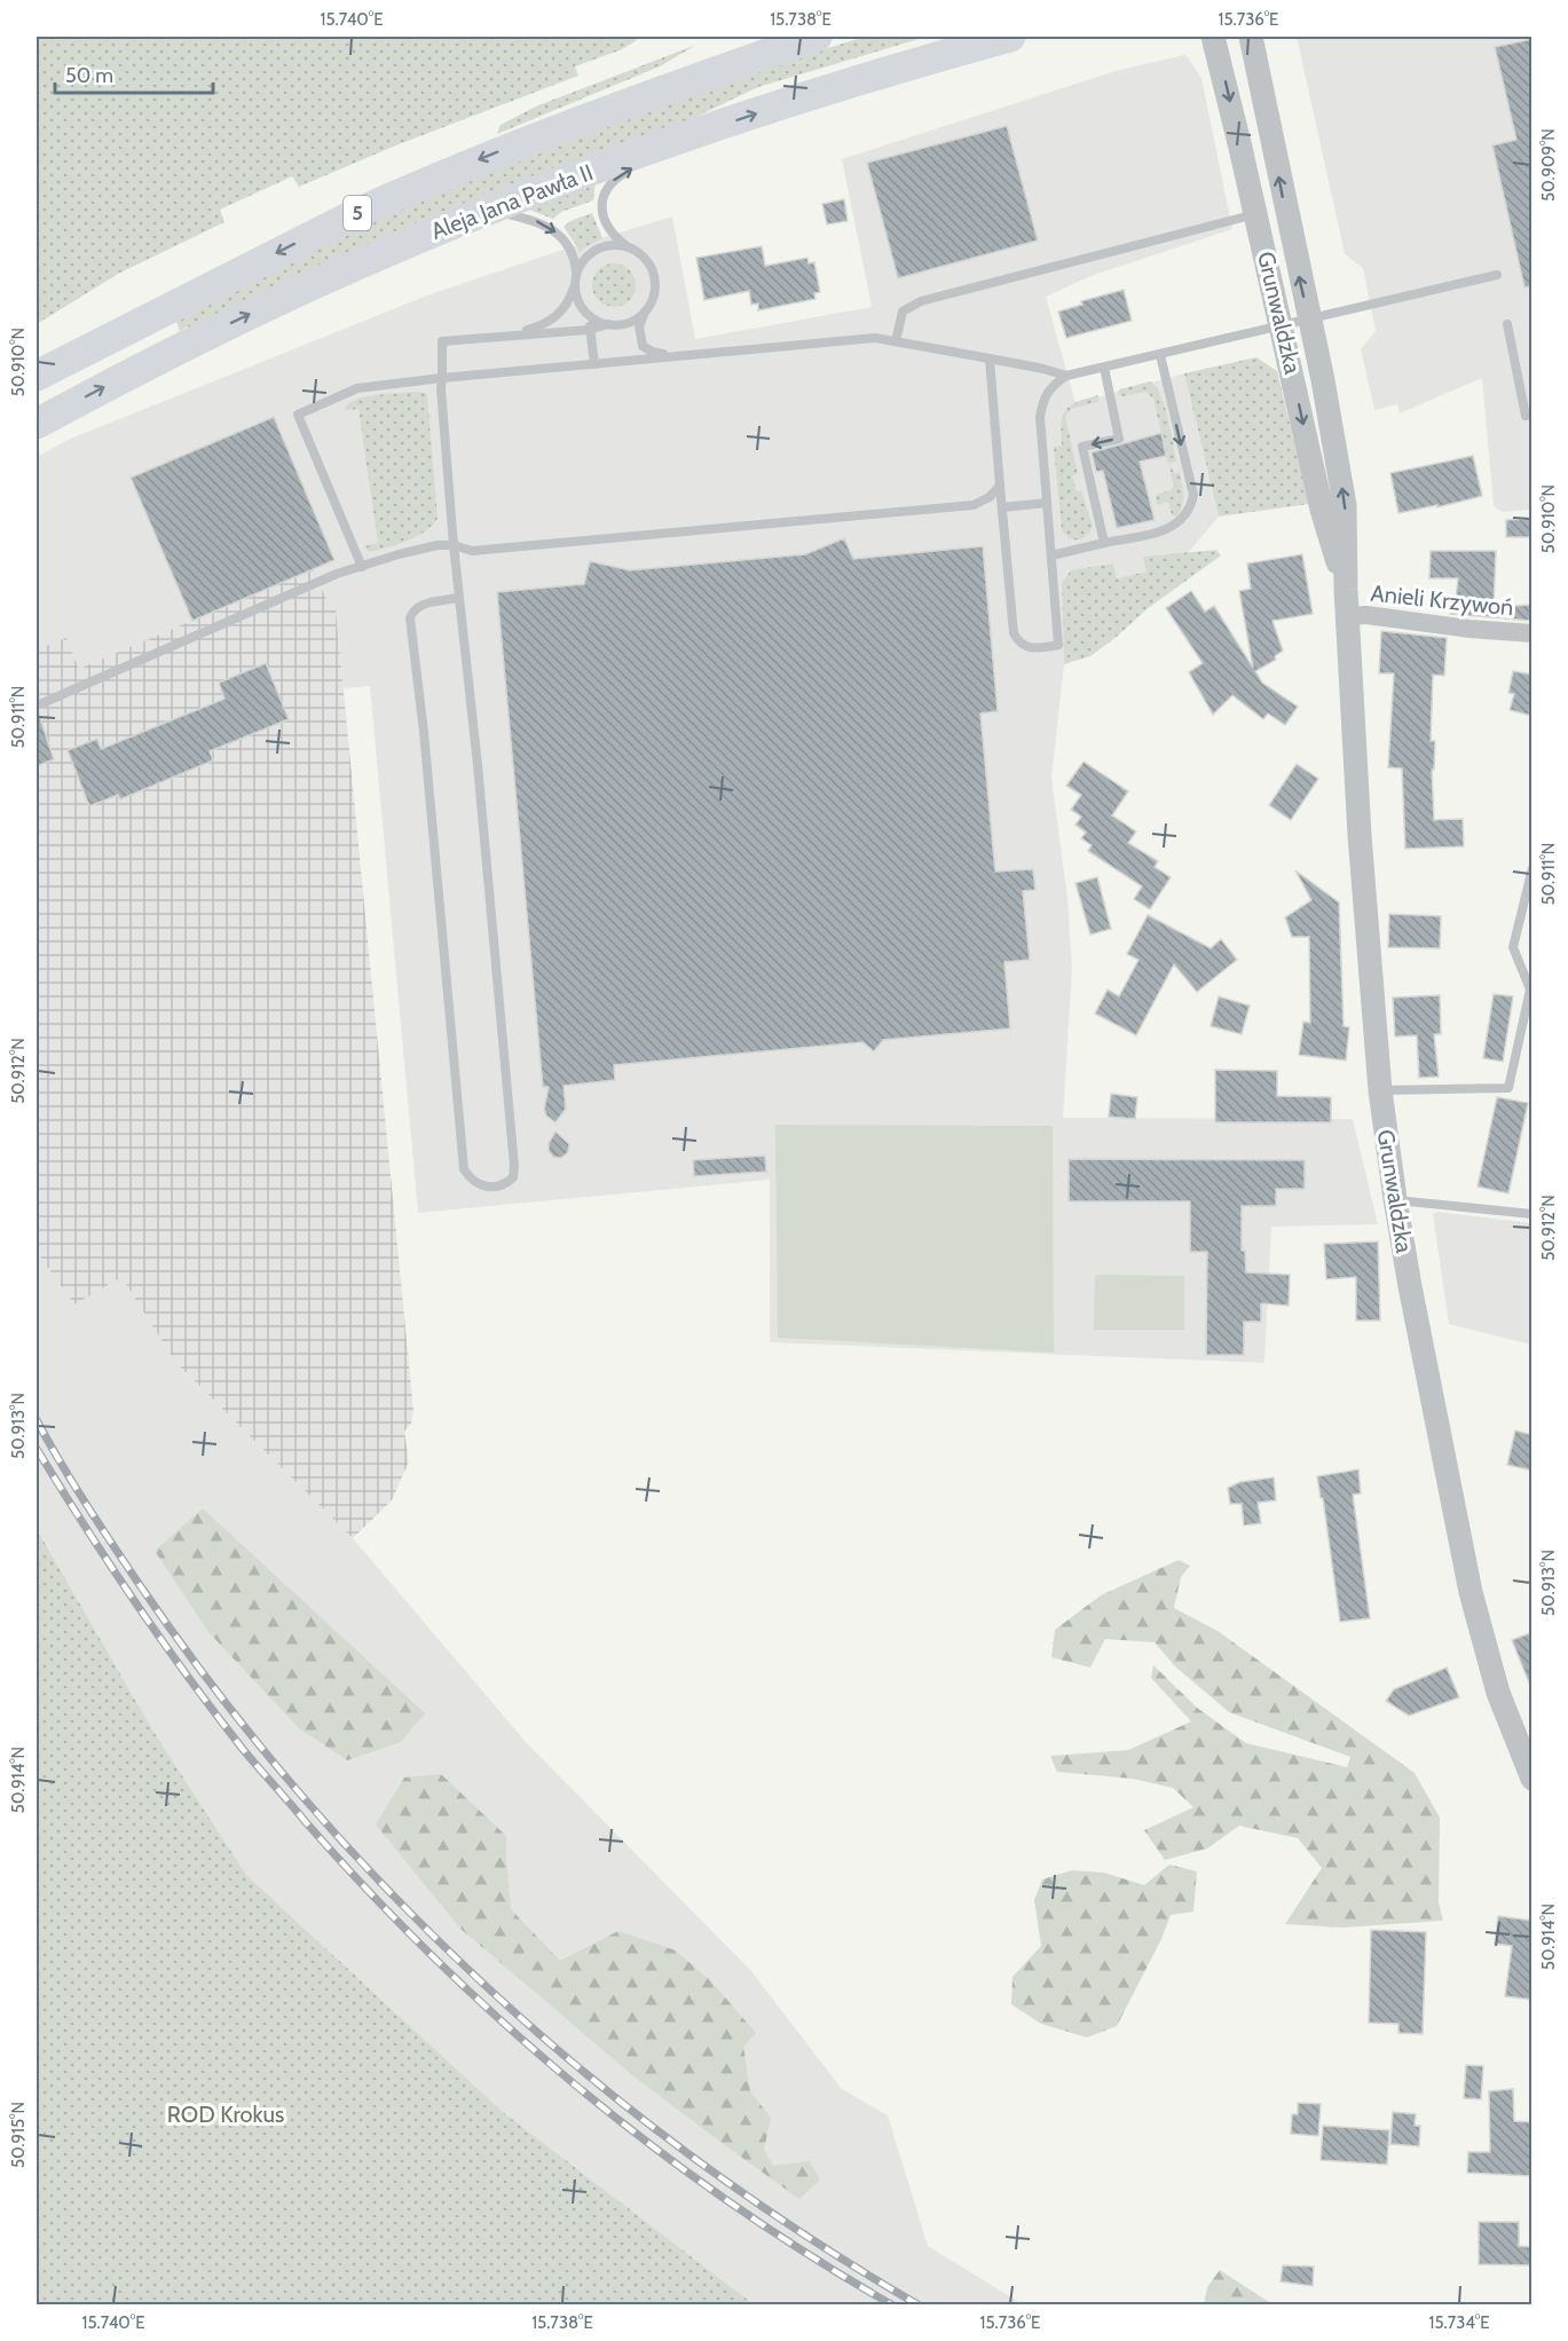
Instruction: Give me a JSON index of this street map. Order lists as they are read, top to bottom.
{
  "streets": {
    "main road": ["Aleja Jana Pawła II", "5"],
    "street": ["Grunwaldzka", "Anieli Krzywoń"]
  },
  "crossings": [
    ["Grunwaldzka", "Anieli Krzywoń"]
  ],
  "parks": ["ROD Krokus"],
  "scale_bar": "50 m",
  "coordinates": [
    "15.740°E",
    "15.738°E",
    "15.736°E",
    "50.909°N",
    "50.910°N",
    "50.911°N",
    "50.912°N",
    "50.913°N",
    "50.914°N",
    "50.915°N",
    "15.734°E"
  ]
}
